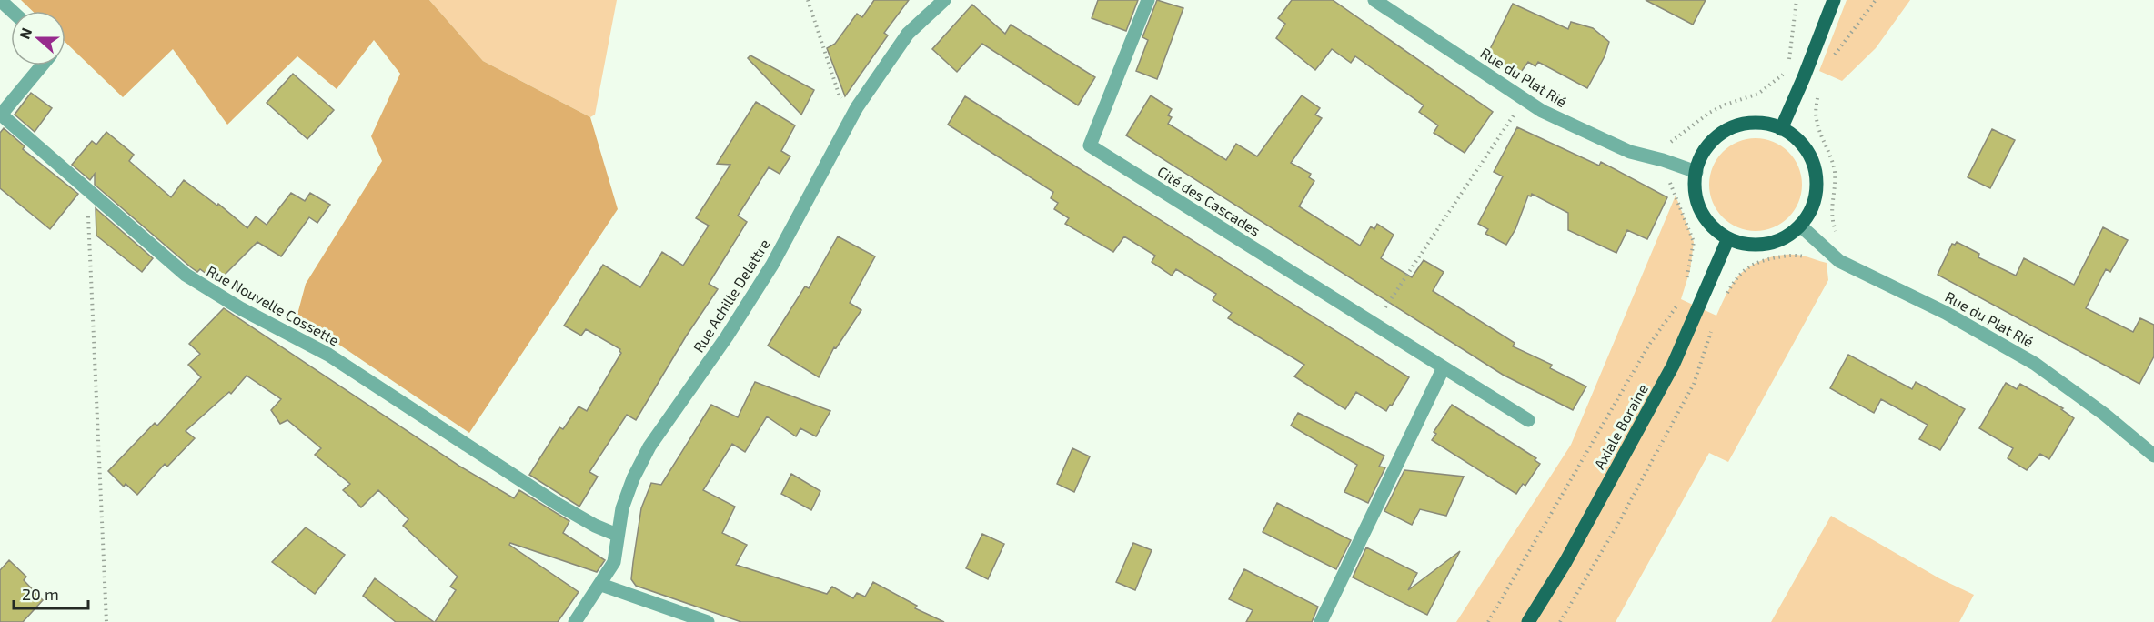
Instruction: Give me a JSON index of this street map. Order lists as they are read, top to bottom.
{
  "streets": {
    "main road": ["Axiale Boraine"],
    "street": [
      "Rue du Plat Rié",
      "Cité des Cascades",
      "Rue Achille Delattre",
      "Rue Nouvelle Cossette"
    ]
  },
  "crossings": [
    ["Rue du Plat Rié", "Axiale Boraine"],
    ["Rue Achille Delattre", "Rue Nouvelle Cossette"]
  ],
  "scale_bar": "20 m",
  "north": "left"
}
